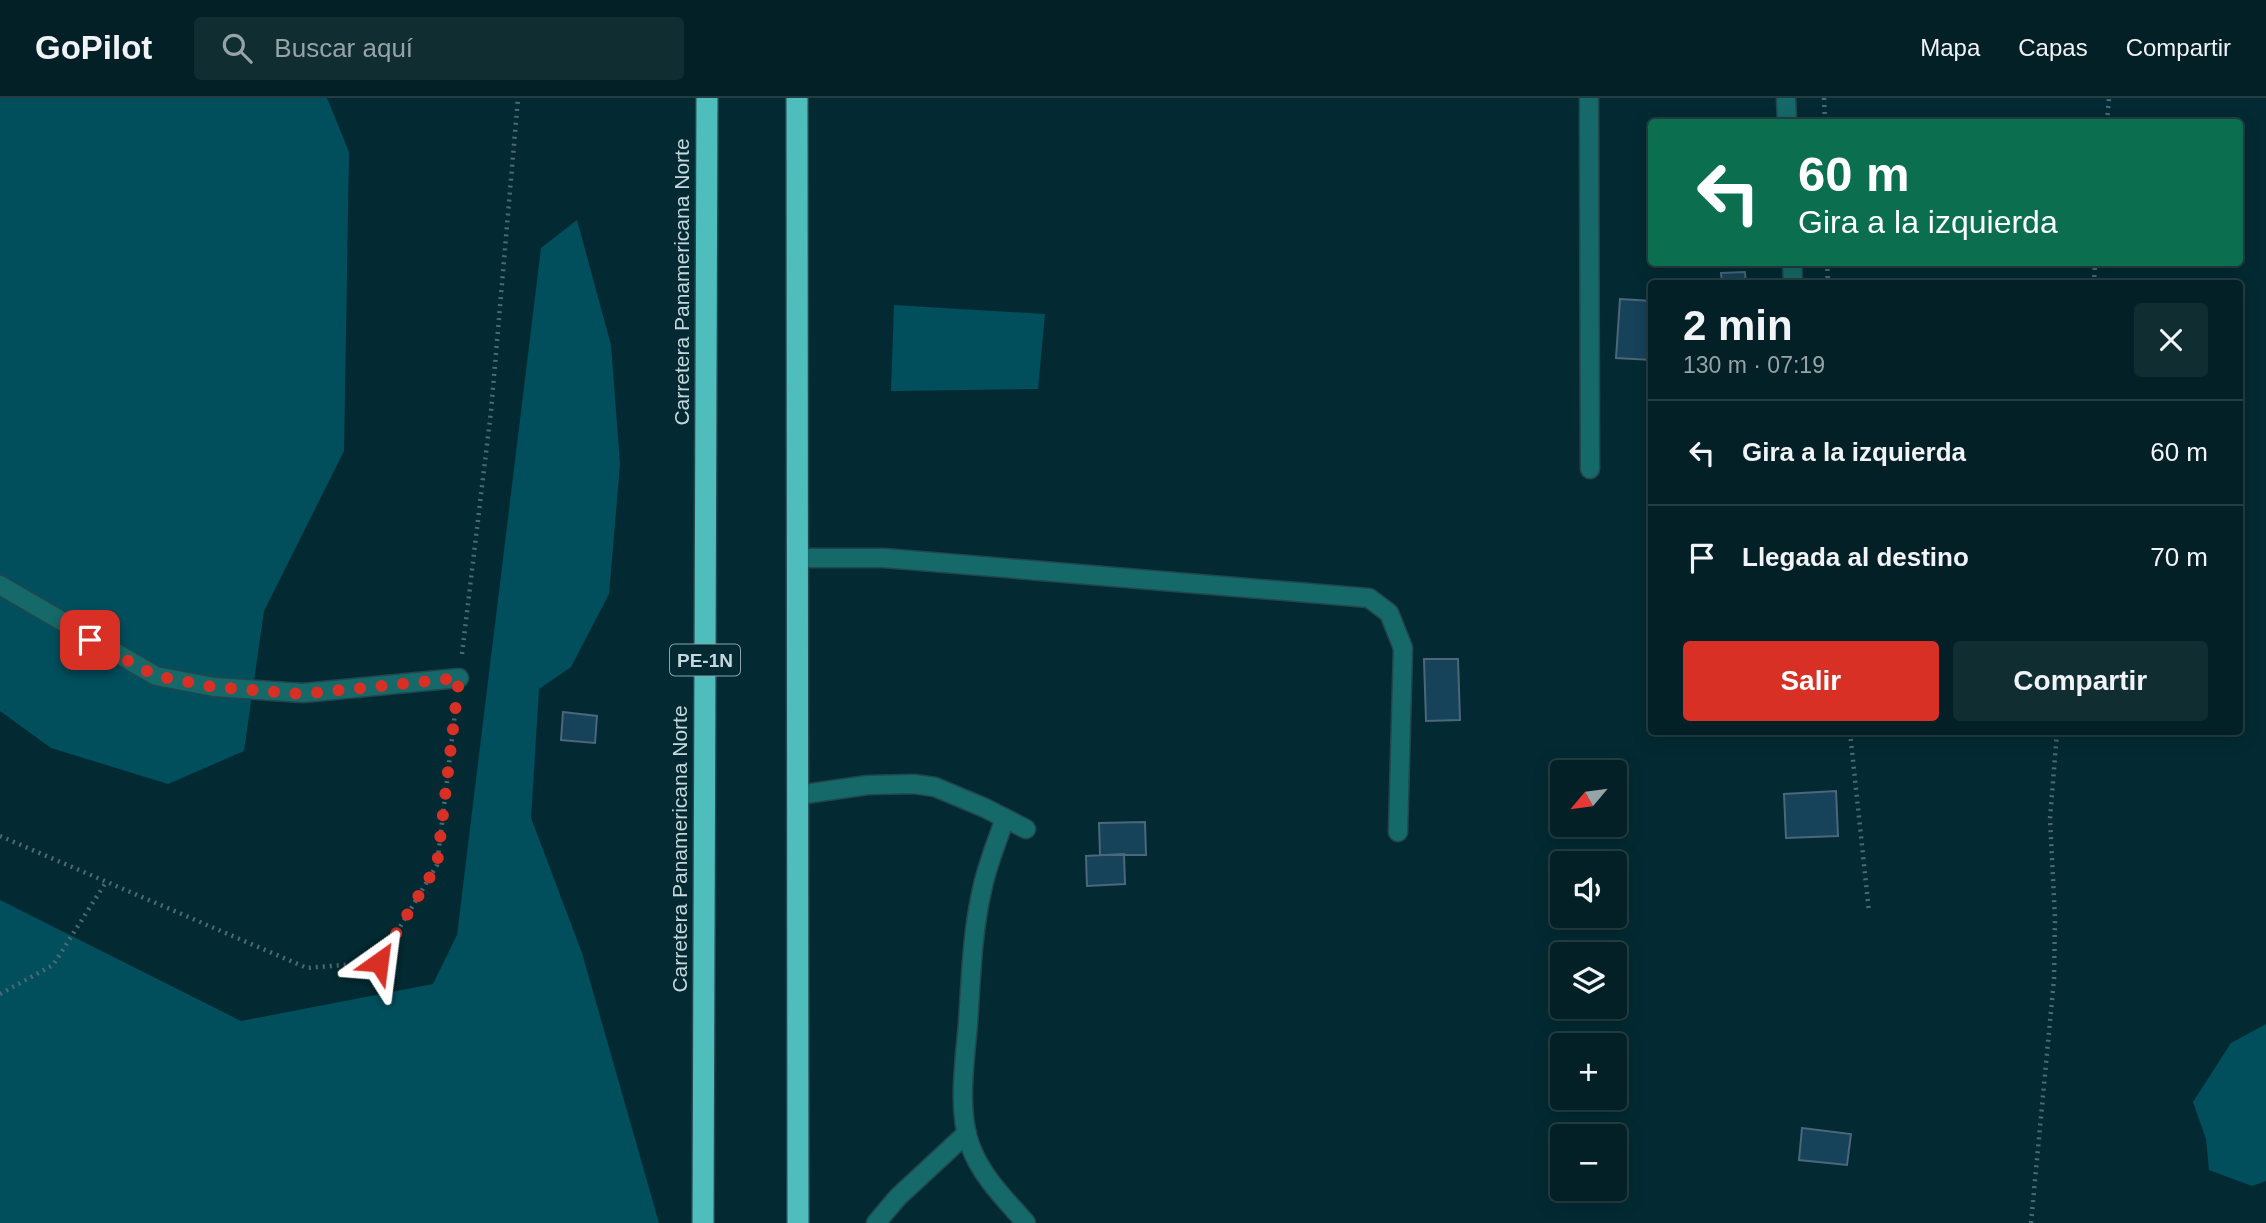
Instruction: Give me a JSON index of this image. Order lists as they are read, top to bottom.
{
  "streets": {
    "highway": ["Carretera Panamericana Norte", "PE-1N"]
  },
  "north": "bottom left",
  "page": {
    "header": "GoPilot",
    "search": "Buscar aquí",
    "nav": ["Mapa", "Capas", "Compartir"],
    "turn": ["60 m", "Gira a la izquierda"],
    "heading": ["2 min", "130 m · 07:19"],
    "list": [
      {
        "name": "Gira a la izquierda",
        "value": "60 m"
      },
      {
        "name": "Llegada al destino",
        "value": "70 m"
      }
    ],
    "buttons": ["Salir", "Compartir"],
    "map_buttons": ["+", "−"]
  }
}
